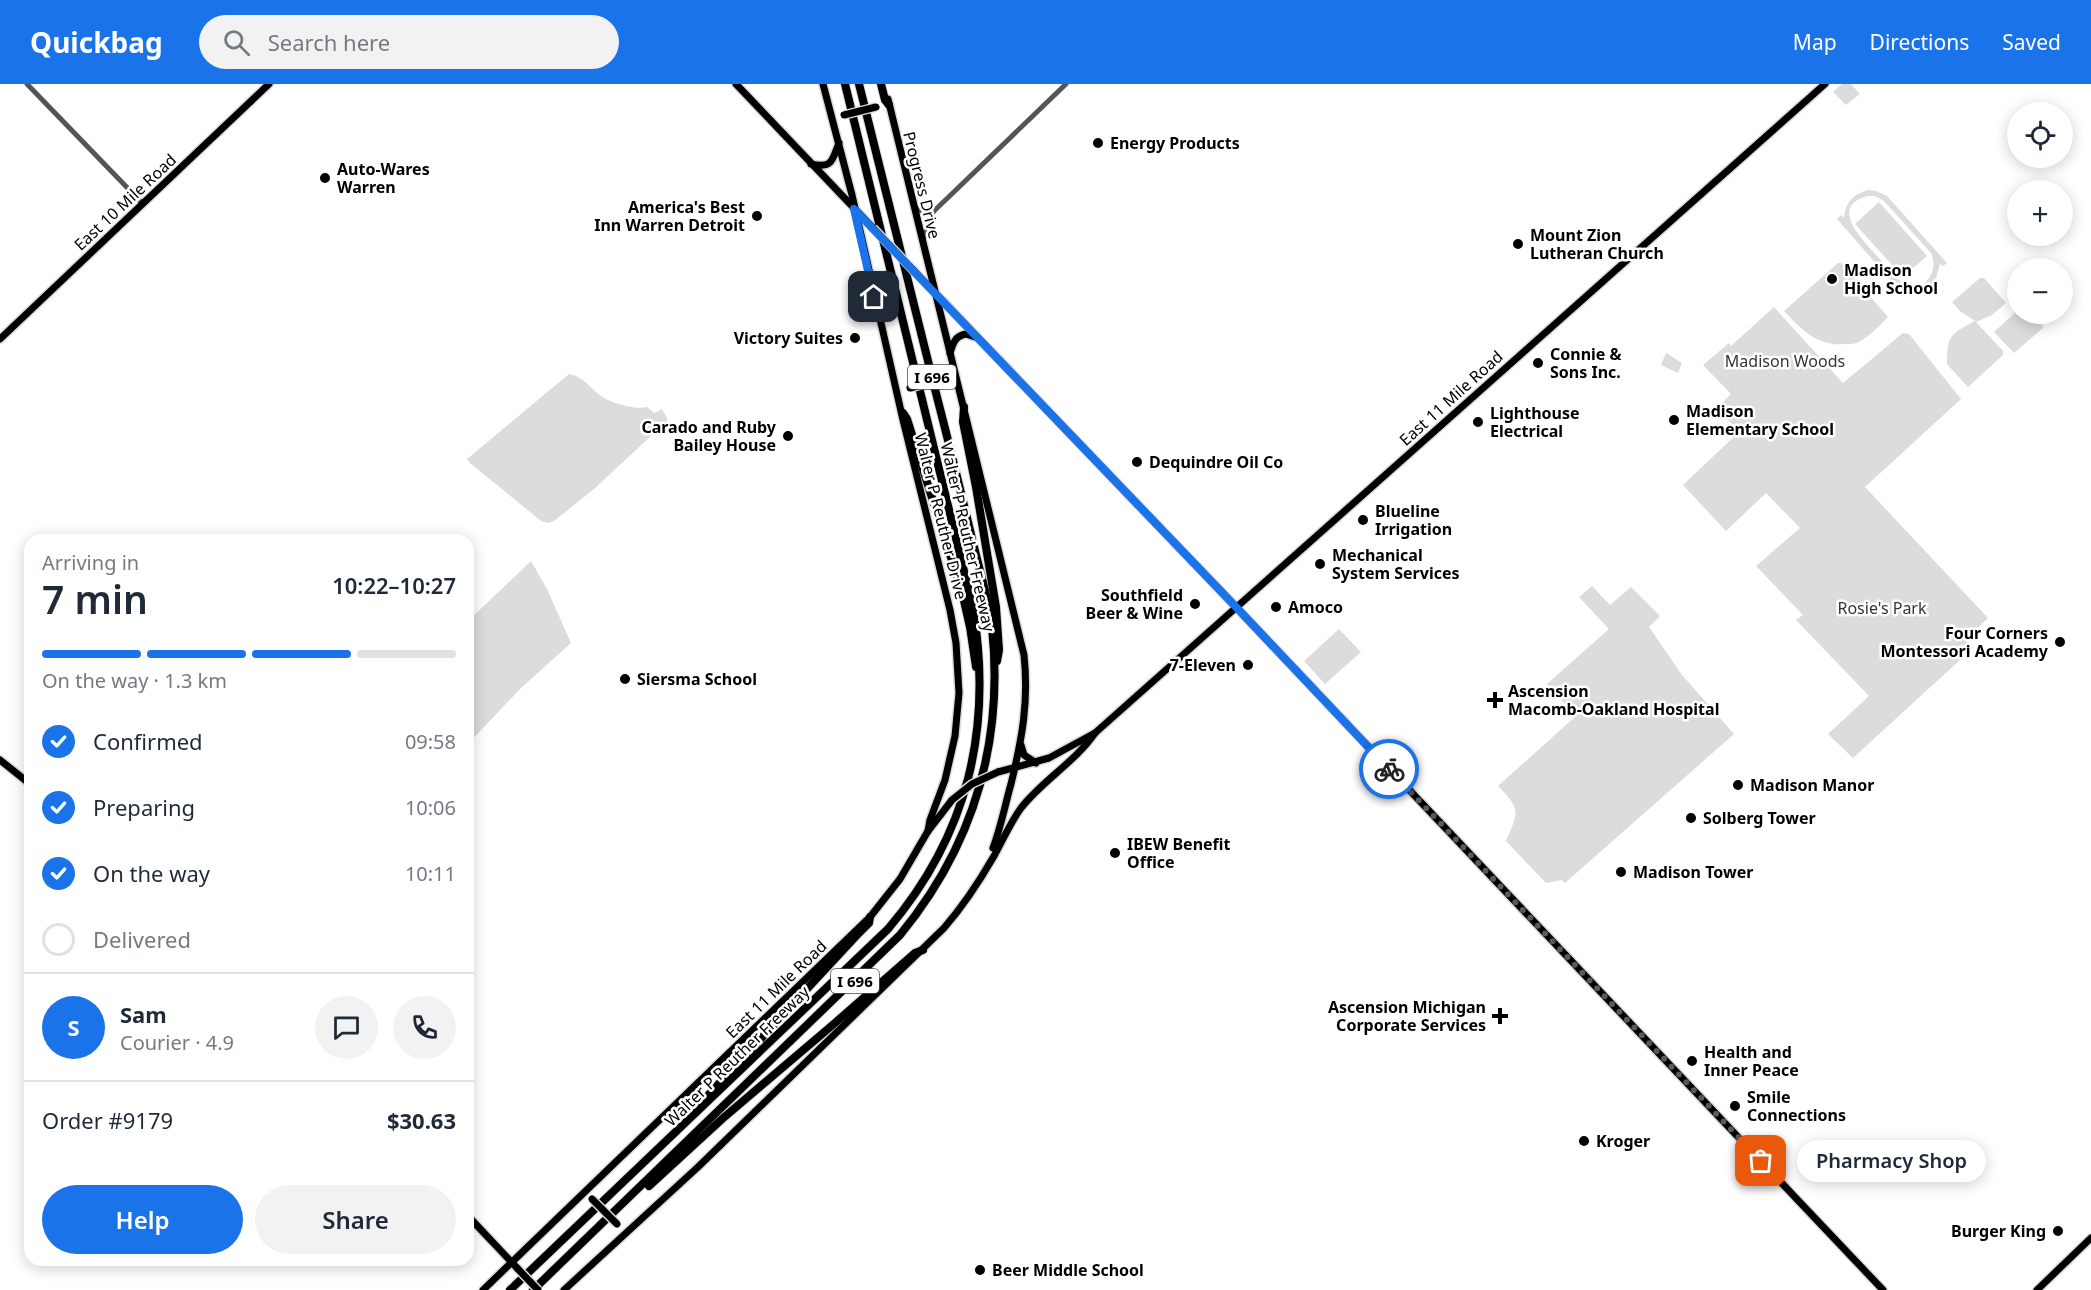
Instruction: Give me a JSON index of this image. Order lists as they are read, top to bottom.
{
  "streets": {
    "highway": ["I 696", "Walter P Reuther Freeway"],
    "main road": [
      "Progress Drive",
      "East 10 Mile Road",
      "East 11 Mile Road",
      "Walter P Reuther Drive"
    ]
  },
  "crossings": [
    ["East 11 Mile Road", "Walter P Reuther Drive"]
  ],
  "parks": ["Madison Woods", "Rosie's Park"],
  "places": {
    "other": [
      "Energy Products",
      "Auto-Wares Warren",
      "America's Best Inn Warren Detroit",
      "Mount Zion Lutheran Church",
      "Madison High School",
      "Victory Suites",
      "Connie & Sons Inc.",
      "Madison Elementary School",
      "Lighthouse Electrical",
      "Carado and Ruby Bailey House",
      "Dequindre Oil Co",
      "Blueline Irrigation",
      "Mechanical System Services",
      "Southfield Beer & Wine",
      "Amoco",
      "Four Corners Montessori Academy",
      "7-Eleven",
      "Siersma School",
      "Madison Manor",
      "Solberg Tower",
      "IBEW Benefit Office",
      "Madison Tower",
      "Health and Inner Peace",
      "Smile Connections",
      "Kroger",
      "Pharmacy Shop",
      "Burger King",
      "Beer Middle School"
    ],
    "health": ["Ascension Macomb-Oakland Hospital", "Ascension Michigan Corporate Services"]
  },
  "page": {
    "header": "Quickbag",
    "search": "Search here",
    "nav": ["Map", "Directions", "Saved"],
    "map_buttons": ["+", "−"],
    "heading": ["7 min", "Arriving in", "10:22–10:27"],
    "panel": [
      "Sam",
      "Courier · 4.9",
      "Order #9179",
      "$30.63"
    ],
    "bar": "On the way · 1.3 km",
    "list": [
      ["Confirmed", "09:58"],
      ["Preparing", "10:06"],
      ["On the way", "10:11"],
      "Delivered"
    ],
    "round": "S",
    "bubble": "Pharmacy Shop",
    "buttons": ["Help", "Share"]
  }
}
